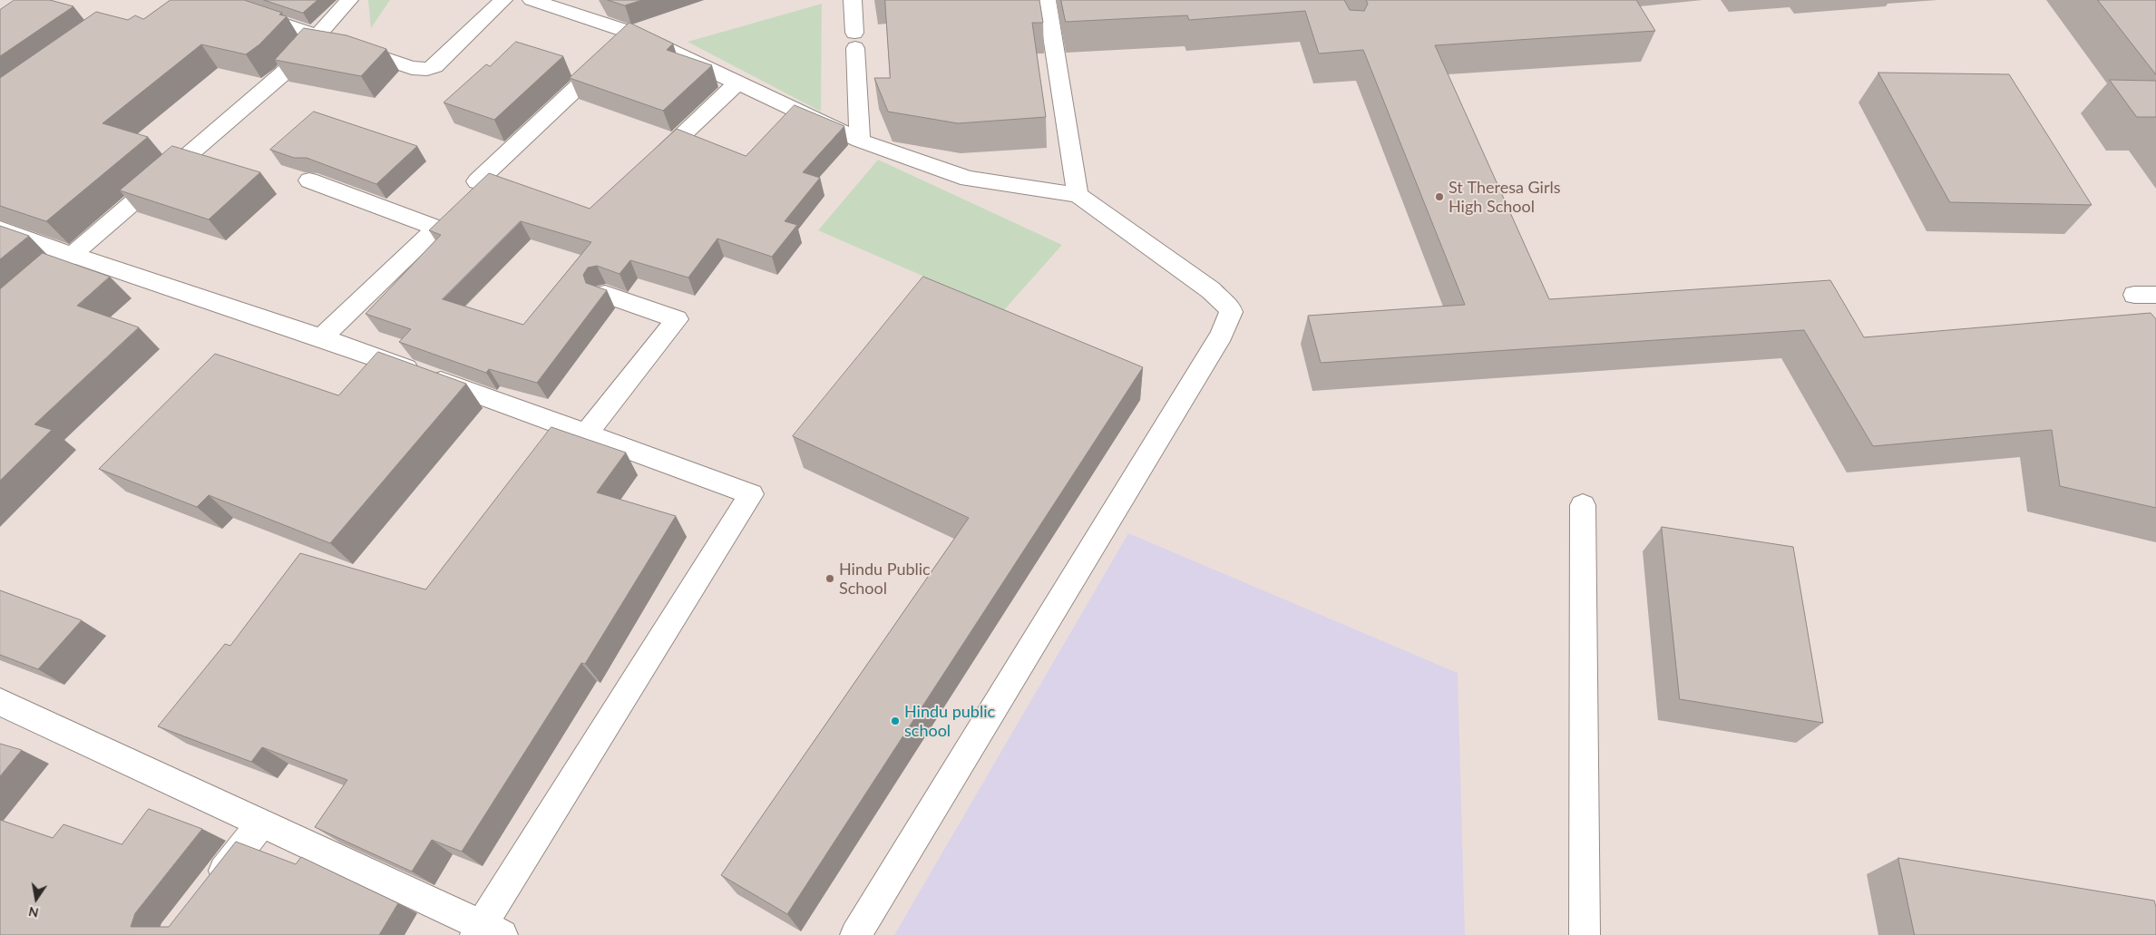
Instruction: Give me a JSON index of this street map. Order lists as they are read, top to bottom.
{
  "places": ["St Theresa Girls High School", "Hindu Public School", "Hindu public school"],
  "north": "bottom"
}
